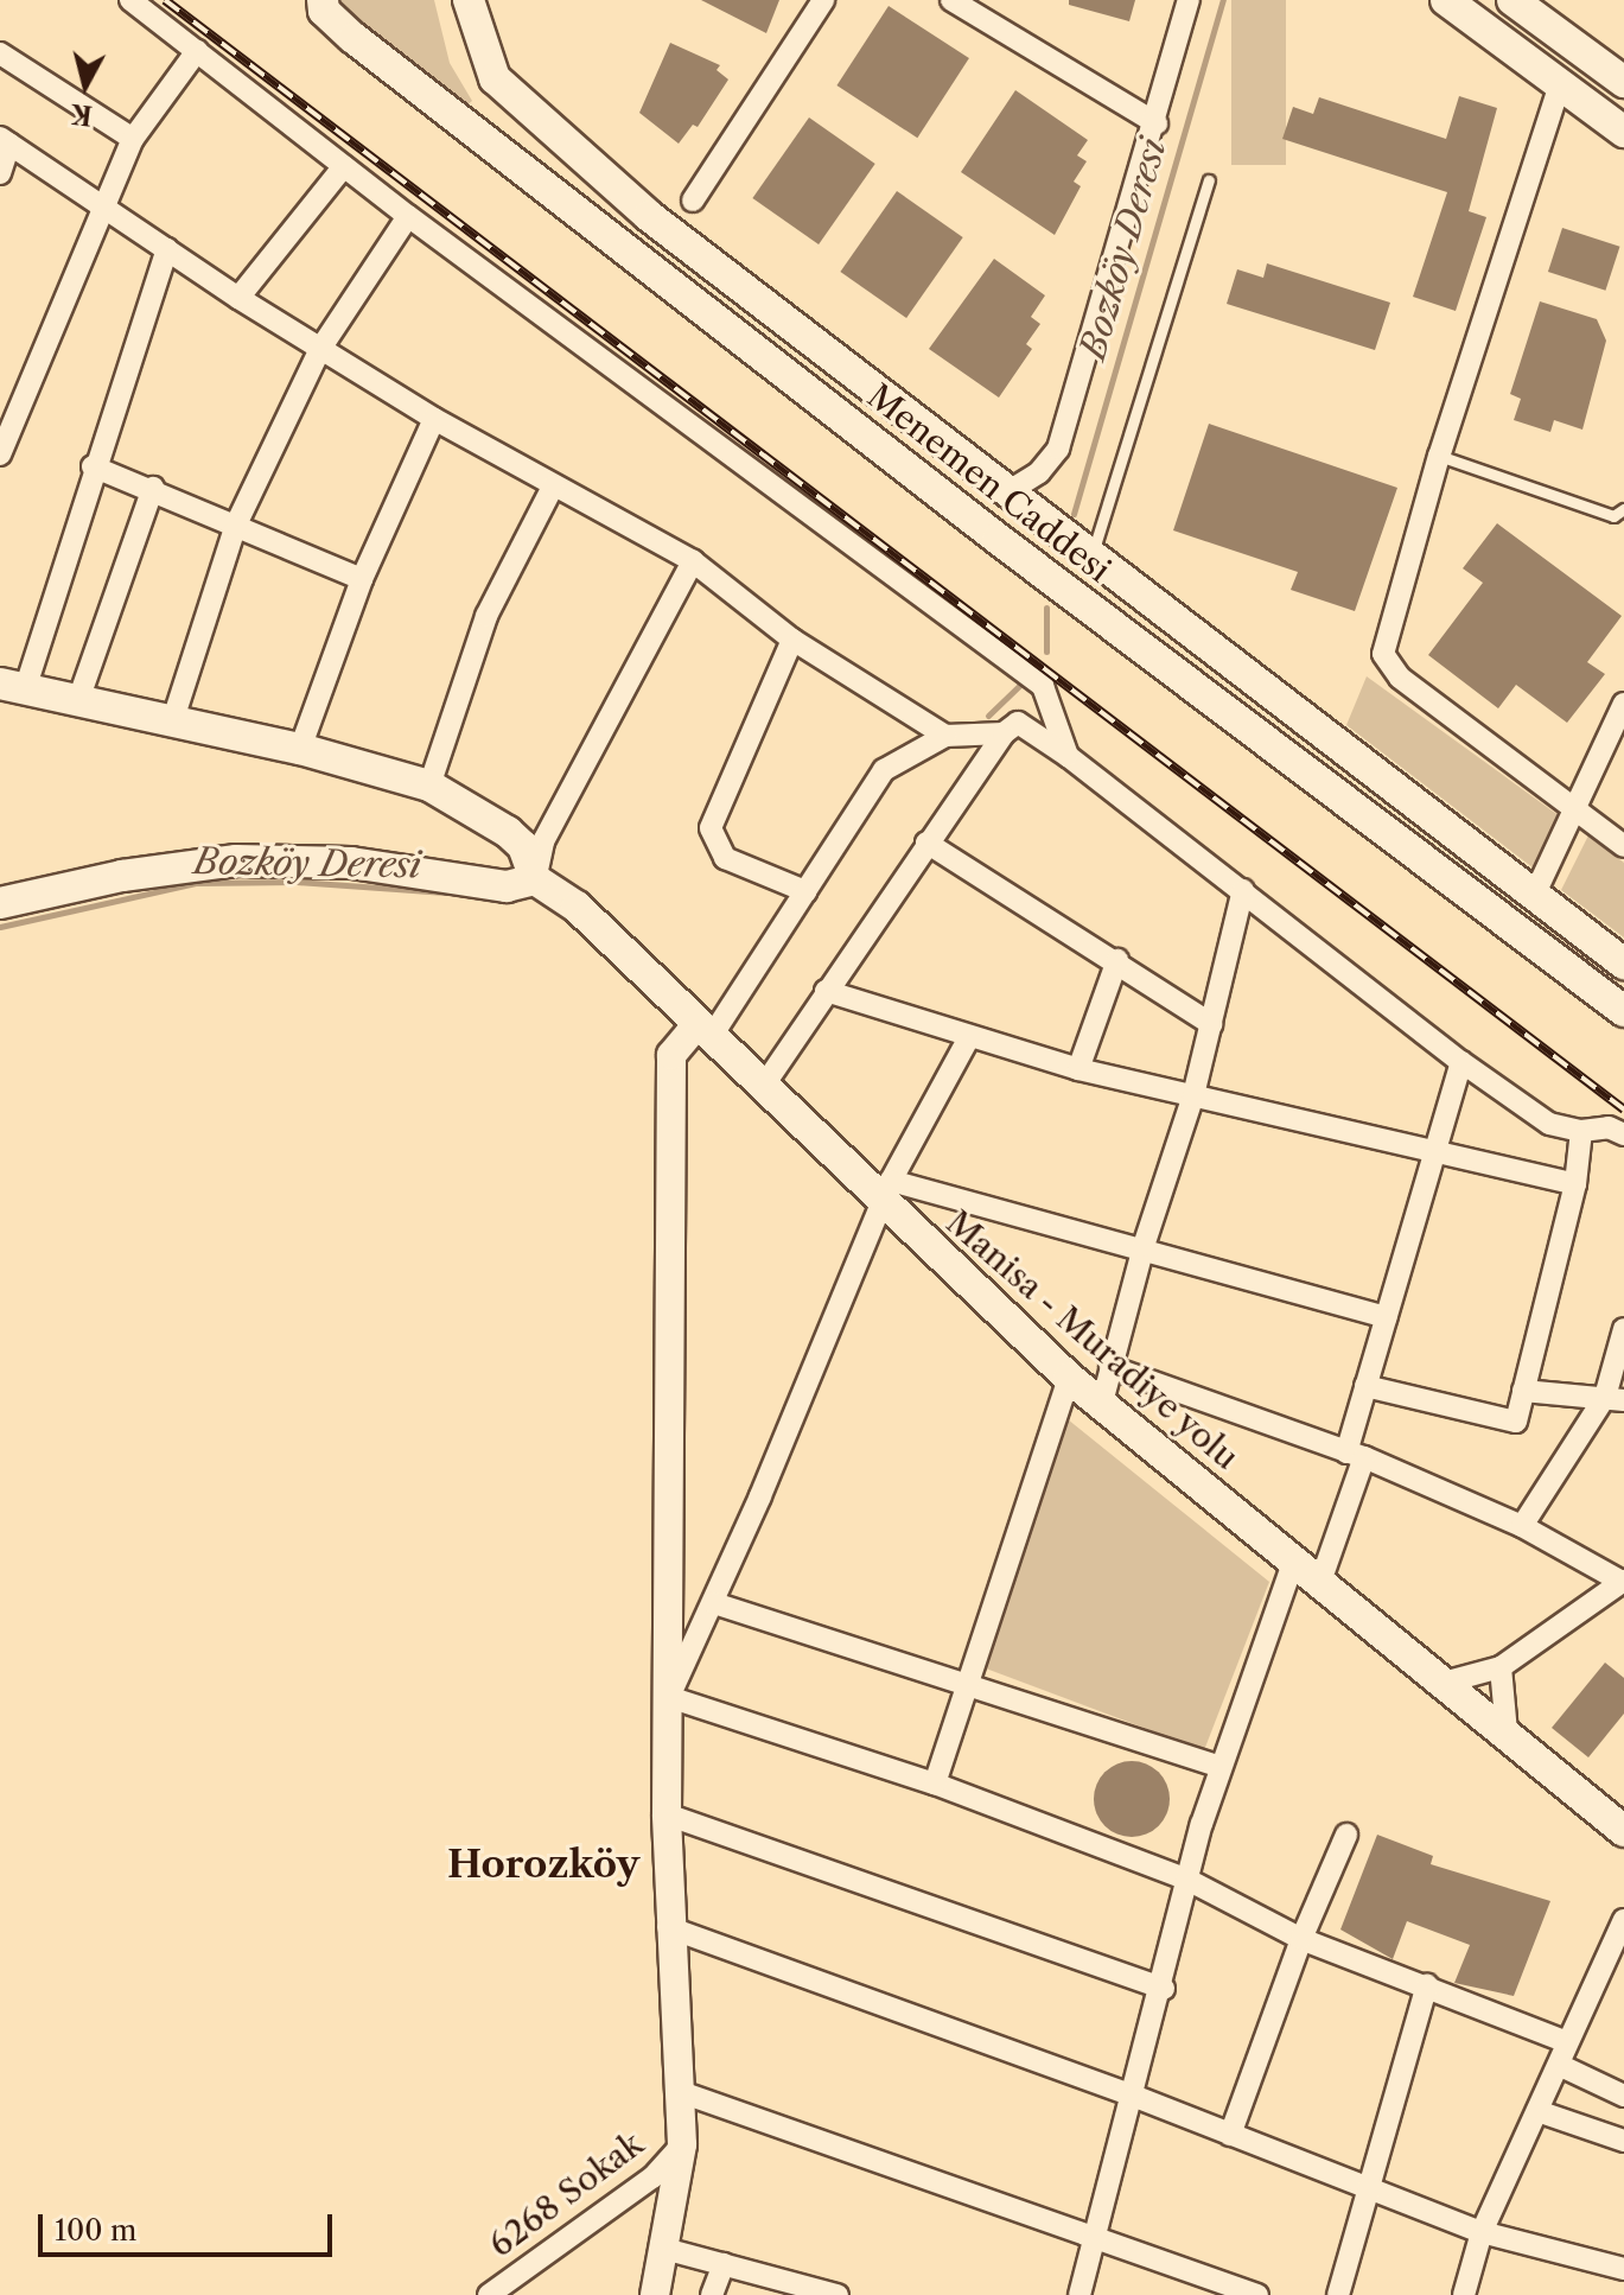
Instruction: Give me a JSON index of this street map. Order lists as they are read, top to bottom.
{
  "streets": {
    "main road": ["Menemen Caddesi", "Manisa - Muradiye yolu"],
    "street": ["6268 Sokak"]
  },
  "districts": ["Horozköy"],
  "water": ["Bozköy Deresi"],
  "scale_bar": "100 m",
  "north": "bottom"
}
